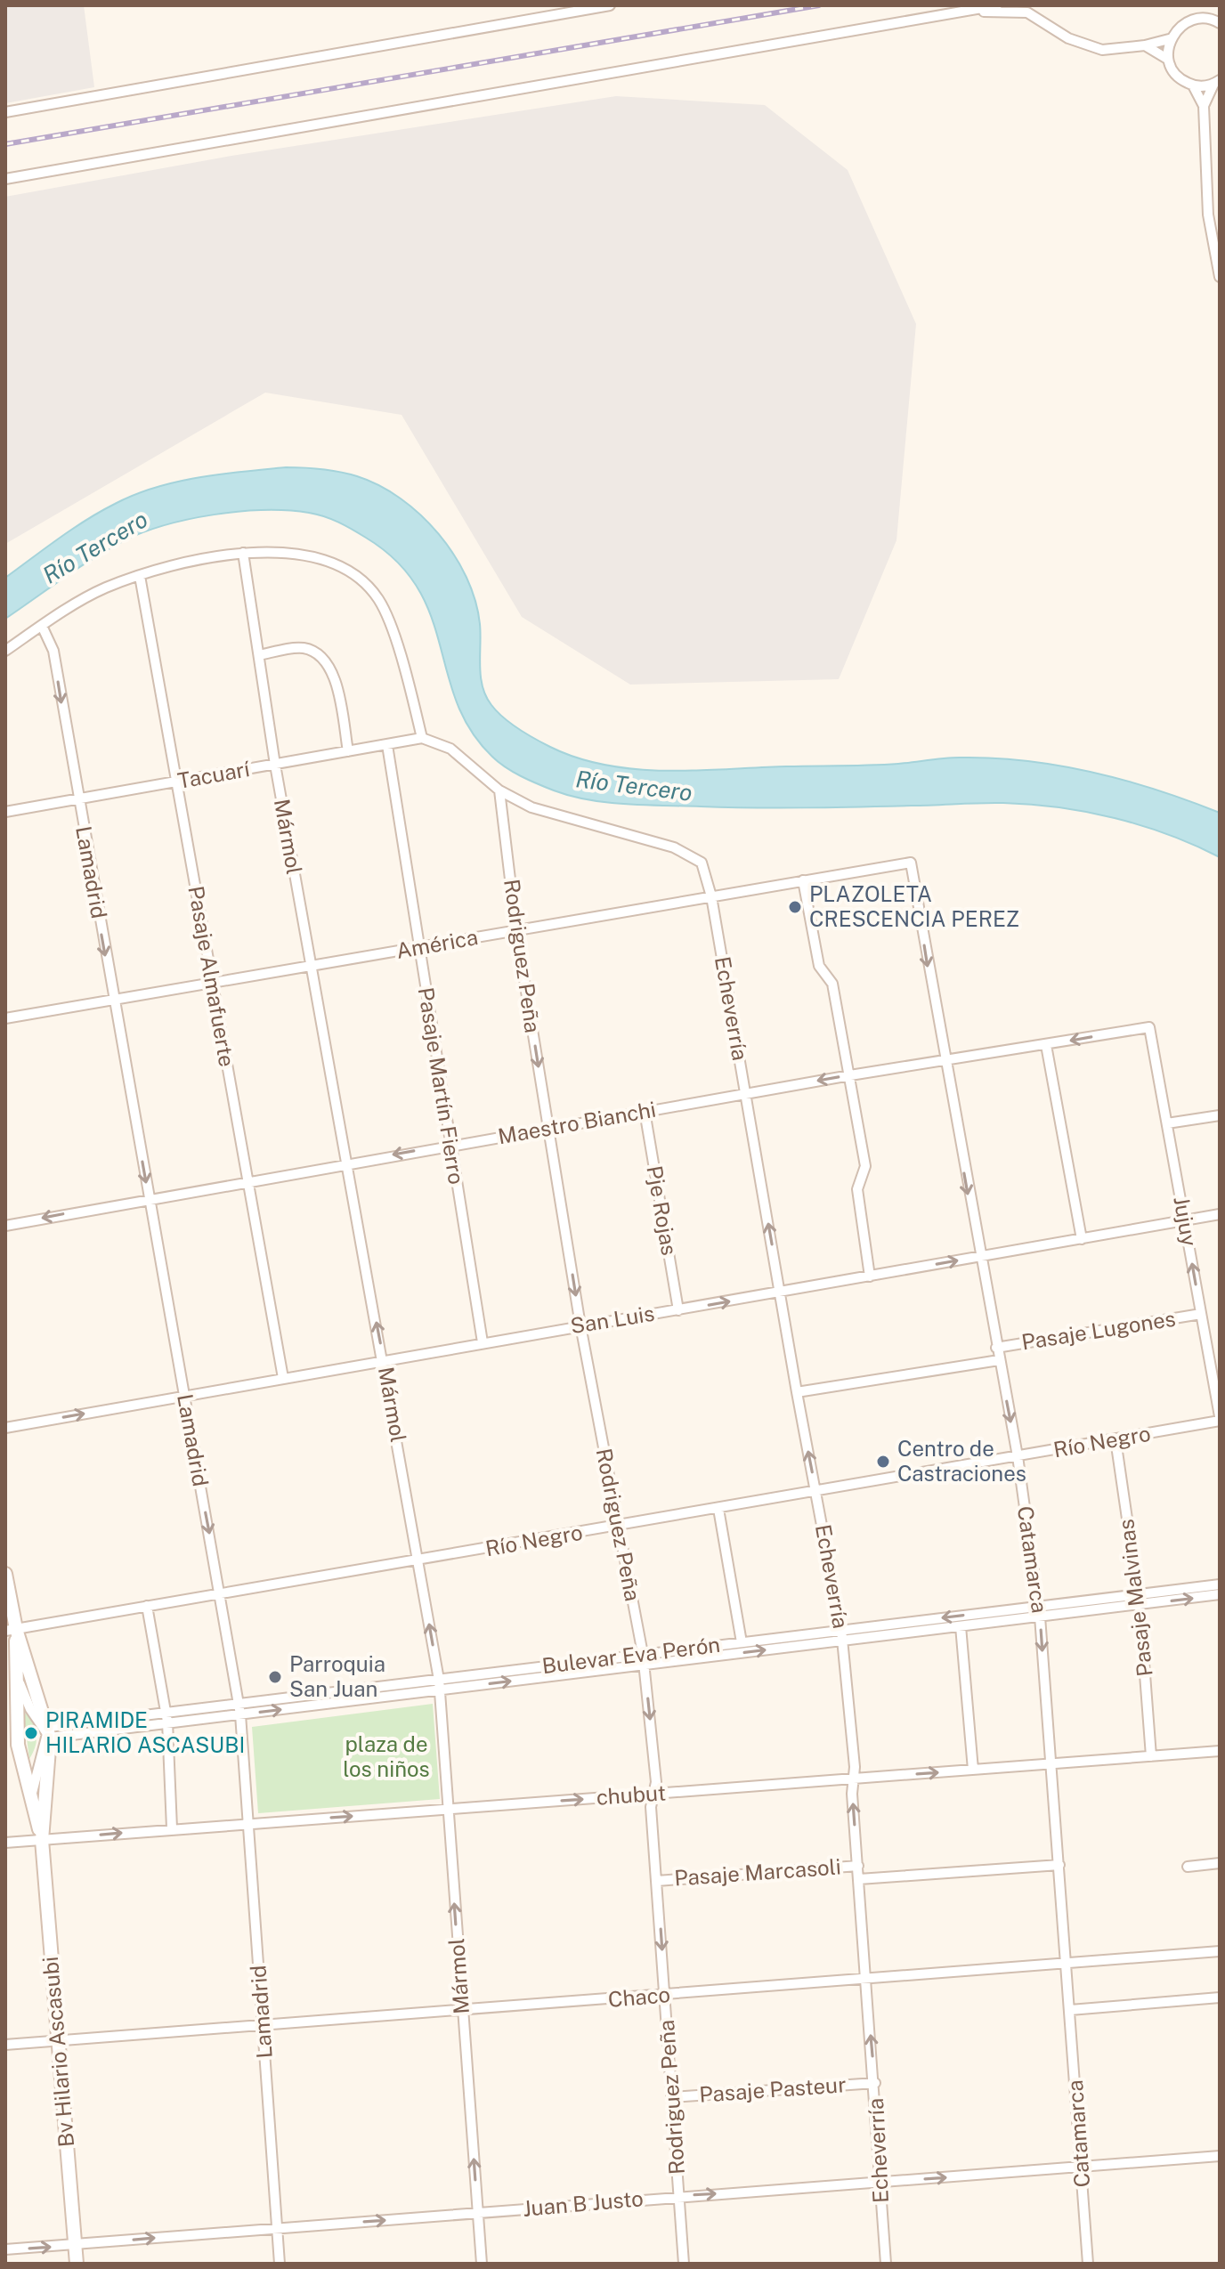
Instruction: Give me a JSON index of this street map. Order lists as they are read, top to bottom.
{
  "streets": {
    "main road": ["Bv Hilario Ascasubi"],
    "street": [
      "Tacuarí",
      "Mármol",
      "Lamadrid",
      "América",
      "Rodriguez Peña",
      "Pasaje Almafuerte",
      "Echeverría",
      "Pasaje Martín Fierro",
      "Maestro Bianchi",
      "Pje Rojas",
      "Jujuy",
      "San Luis",
      "Pasaje Lugones",
      "Río Negro",
      "Catamarca",
      "Pasaje Malvinas",
      "Bulevar Eva Perón",
      "chubut",
      "Pasaje Marcasoli",
      "Chaco",
      "Pasaje Pasteur",
      "Juan B Justo"
    ]
  },
  "crossings": [
    ["Tacuarí", "Mármol"],
    ["Tacuarí", "Lamadrid"],
    ["Tacuarí", "Pasaje Almafuerte"],
    ["Tacuarí", "Pasaje Martín Fierro"],
    ["Mármol", "América"],
    ["Mármol", "Maestro Bianchi"],
    ["Mármol", "San Luis"],
    ["Mármol", "Río Negro"],
    ["Mármol", "Bulevar Eva Perón"],
    ["Mármol", "chubut"],
    ["Mármol", "Chaco"],
    ["Mármol", "Juan B Justo"],
    ["Lamadrid", "América"],
    ["Lamadrid", "Maestro Bianchi"],
    ["Lamadrid", "San Luis"],
    ["Lamadrid", "Río Negro"],
    ["Lamadrid", "Bulevar Eva Perón"],
    ["Lamadrid", "chubut"],
    ["Lamadrid", "Chaco"],
    ["Lamadrid", "Juan B Justo"],
    ["América", "Rodriguez Peña"],
    ["América", "Pasaje Almafuerte"],
    ["América", "Echeverría"],
    ["América", "Pasaje Martín Fierro"],
    ["América", "Catamarca"],
    ["Rodriguez Peña", "Echeverría"],
    ["Rodriguez Peña", "Maestro Bianchi"],
    ["Rodriguez Peña", "San Luis"],
    ["Rodriguez Peña", "Río Negro"],
    ["Rodriguez Peña", "Bulevar Eva Perón"],
    ["Rodriguez Peña", "chubut"],
    ["Rodriguez Peña", "Pasaje Marcasoli"],
    ["Rodriguez Peña", "Chaco"],
    ["Rodriguez Peña", "Pasaje Pasteur"],
    ["Rodriguez Peña", "Juan B Justo"],
    ["Pasaje Almafuerte", "Maestro Bianchi"],
    ["Pasaje Almafuerte", "San Luis"],
    ["Echeverría", "Maestro Bianchi"],
    ["Echeverría", "San Luis"],
    ["Echeverría", "Pasaje Lugones"],
    ["Echeverría", "Río Negro"],
    ["Echeverría", "Bulevar Eva Perón"],
    ["Echeverría", "chubut"],
    ["Echeverría", "Pasaje Marcasoli"],
    ["Echeverría", "Chaco"],
    ["Echeverría", "Pasaje Pasteur"],
    ["Echeverría", "Juan B Justo"],
    ["Pasaje Martín Fierro", "Maestro Bianchi"],
    ["Pasaje Martín Fierro", "San Luis"],
    ["Maestro Bianchi", "Pje Rojas"],
    ["Maestro Bianchi", "Jujuy"],
    ["Maestro Bianchi", "Catamarca"],
    ["Pje Rojas", "San Luis"],
    ["Jujuy", "San Luis"],
    ["Jujuy", "Pasaje Lugones"],
    ["Jujuy", "Río Negro"],
    ["San Luis", "Catamarca"],
    ["Pasaje Lugones", "Catamarca"],
    ["Río Negro", "Catamarca"],
    ["Río Negro", "Pasaje Malvinas"],
    ["Catamarca", "Bulevar Eva Perón"],
    ["Catamarca", "chubut"],
    ["Catamarca", "Pasaje Marcasoli"],
    ["Catamarca", "Chaco"],
    ["Catamarca", "Juan B Justo"],
    ["Pasaje Malvinas", "Bulevar Eva Perón"],
    ["Pasaje Malvinas", "chubut"],
    ["chubut", "Bv Hilario Ascasubi"],
    ["Chaco", "Bv Hilario Ascasubi"],
    ["Bv Hilario Ascasubi", "Juan B Justo"]
  ],
  "one_way": [
    "Mármol",
    "Lamadrid",
    "Rodriguez Peña",
    "Maestro Bianchi",
    "Catamarca",
    "chubut",
    "Juan B Justo"
  ],
  "water": ["Río Tercero"],
  "parks": ["plaza de los niños"],
  "places": [
    "PLAZOLETA CRESCENCIA PEREZ",
    "Centro de Castraciones",
    "Parroquia San Juan",
    "PIRAMIDE HILARIO ASCASUBI"
  ]
}
